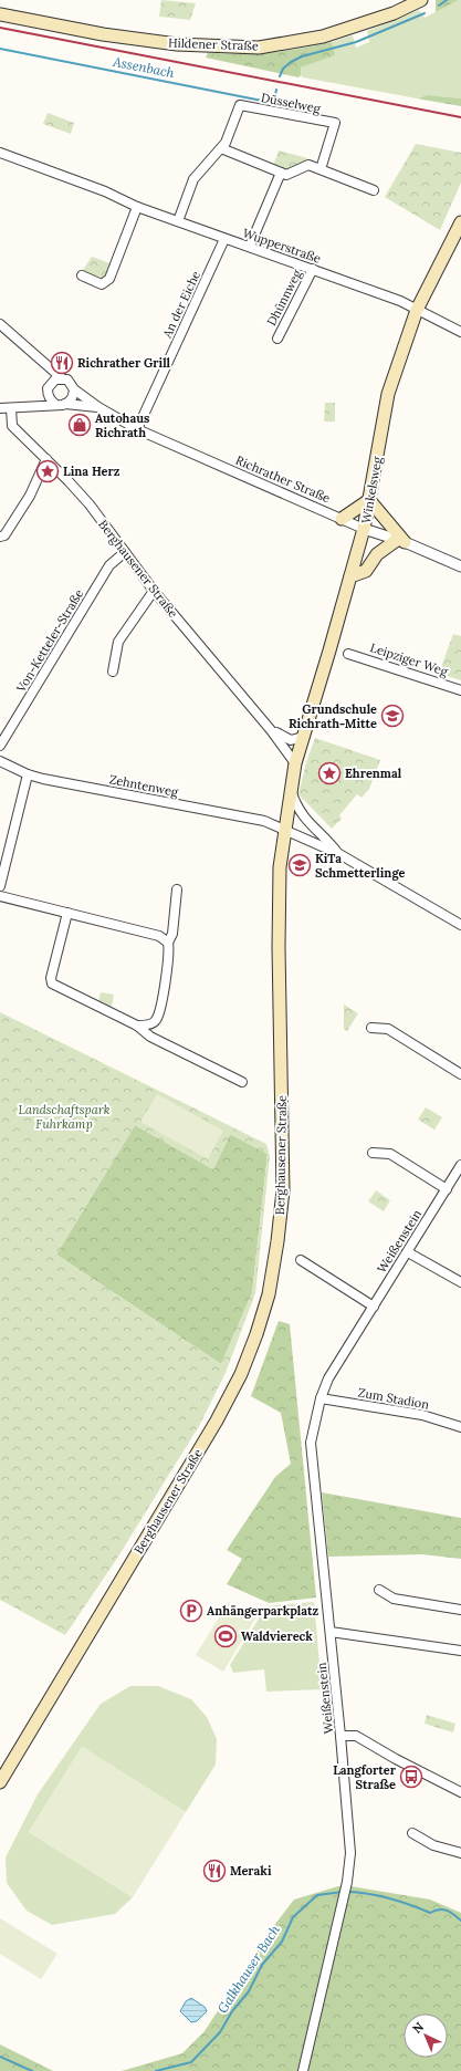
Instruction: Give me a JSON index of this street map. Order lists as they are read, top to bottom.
{
  "streets": {
    "main road": ["Hildener Straße", "Winkelsweg", "Berghausener Straße"],
    "street": [
      "Düsselweg",
      "Wupperstraße",
      "Dhünnweg",
      "An der Eiche",
      "Richrather Straße",
      "Von-Ketteler-Straße",
      "Leipziger Weg",
      "Zehntenweg",
      "Weißenstein",
      "Zum Stadion"
    ]
  },
  "crossings": [
    ["Düsselweg", "Wupperstraße"],
    ["Wupperstraße", "Dhünnweg"],
    ["Wupperstraße", "An der Eiche"],
    ["Wupperstraße", "Winkelsweg"],
    ["An der Eiche", "Richrather Straße"],
    ["Richrather Straße", "Winkelsweg"],
    ["Richrather Straße", "Berghausener Straße"],
    ["Winkelsweg", "Berghausener Straße"],
    ["Berghausener Straße", "Von-Ketteler-Straße"],
    ["Berghausener Straße", "Zehntenweg"],
    ["Weißenstein", "Zum Stadion"]
  ],
  "water": ["Assenbach", "Galkhauser Bach"],
  "parks": ["Landschaftspark Fuhrkamp"],
  "places": {
    "restaurant": ["Richrather Grill", "Meraki"],
    "shop": ["Autohaus Richrath"],
    "place": ["Lina Herz", "Ehrenmal"],
    "school or university": ["Grundschule Richrath-Mitte", "KiTa Schmetterlinge"],
    "parking": ["Anhängerparkplatz"],
    "sports": ["Waldviereck"],
    "bus stop": ["Langforter Straße"]
  },
  "north": "top left"
}
